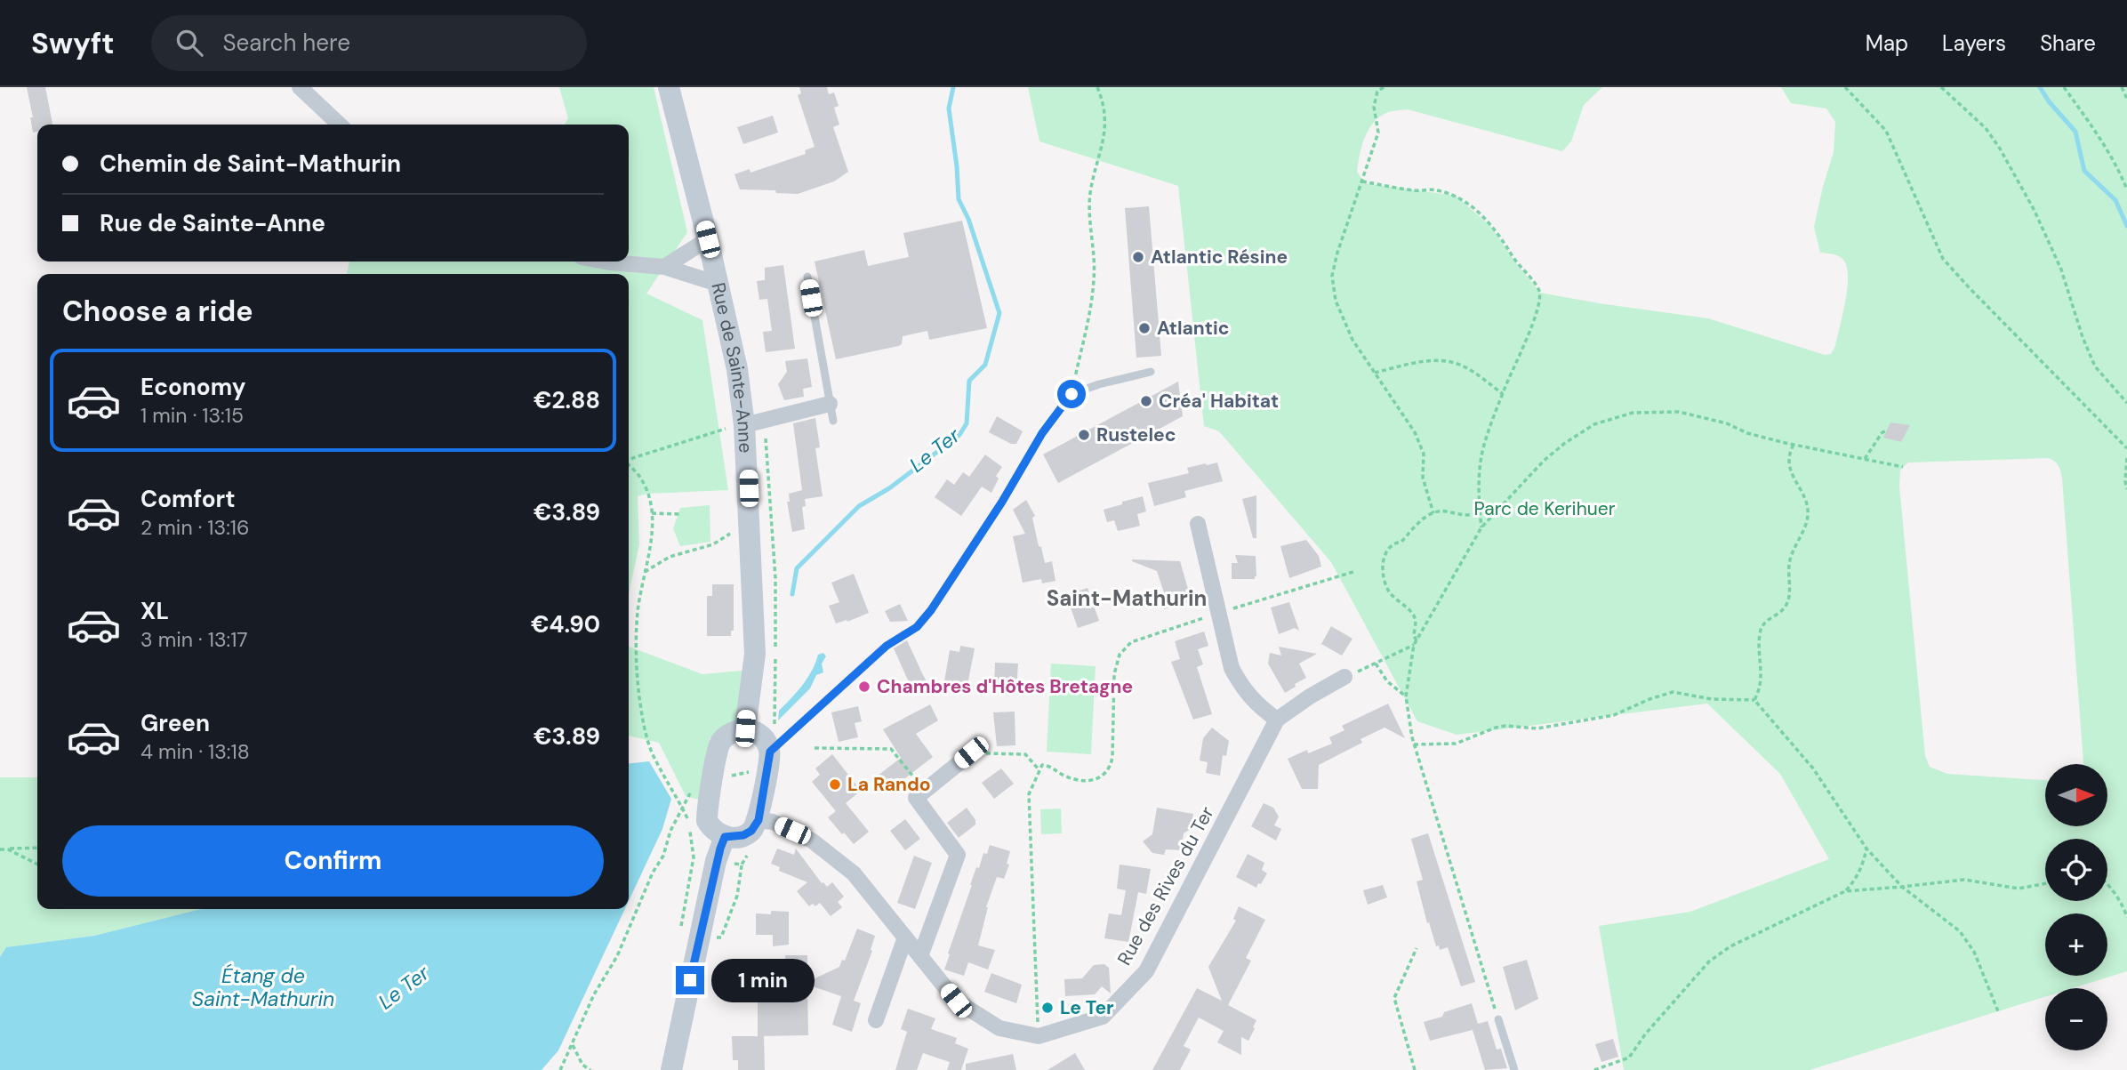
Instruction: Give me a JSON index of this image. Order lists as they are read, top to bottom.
{
  "streets": {
    "street": ["Rue de Sainte-Anne", "Rue des Rives du Ter"]
  },
  "districts": ["Saint-Mathurin"],
  "water": ["Le Ter", "Étang de Saint-Mathurin"],
  "parks": ["Parc de Kerihuer"],
  "places": [
    "Atlantic Résine",
    "Atlantic",
    "Créa' Habitat",
    "Rustelec",
    "Chambres d'Hôtes Bretagne",
    "La Rando",
    "Le Ter"
  ],
  "north": "right",
  "page": {
    "header": "Swyft",
    "search": "Search here",
    "nav": ["Map", "Layers", "Share"],
    "banner": ["Chemin de Saint-Mathurin", "Rue de Sainte-Anne"],
    "heading": "Choose a ride",
    "list": [
      {
        "name": "Economy",
        "note": "1 min · 13:15",
        "value": "€2.88"
      },
      {
        "name": "Comfort",
        "note": "2 min · 13:16",
        "value": "€3.89"
      },
      {
        "name": "XL",
        "note": "3 min · 13:17",
        "value": "€4.90"
      },
      {
        "name": "Green",
        "note": "4 min · 13:18",
        "value": "€3.89"
      }
    ],
    "map_buttons": ["+", "−"],
    "buttons": "Confirm",
    "bubble": "1 min"
  }
}
